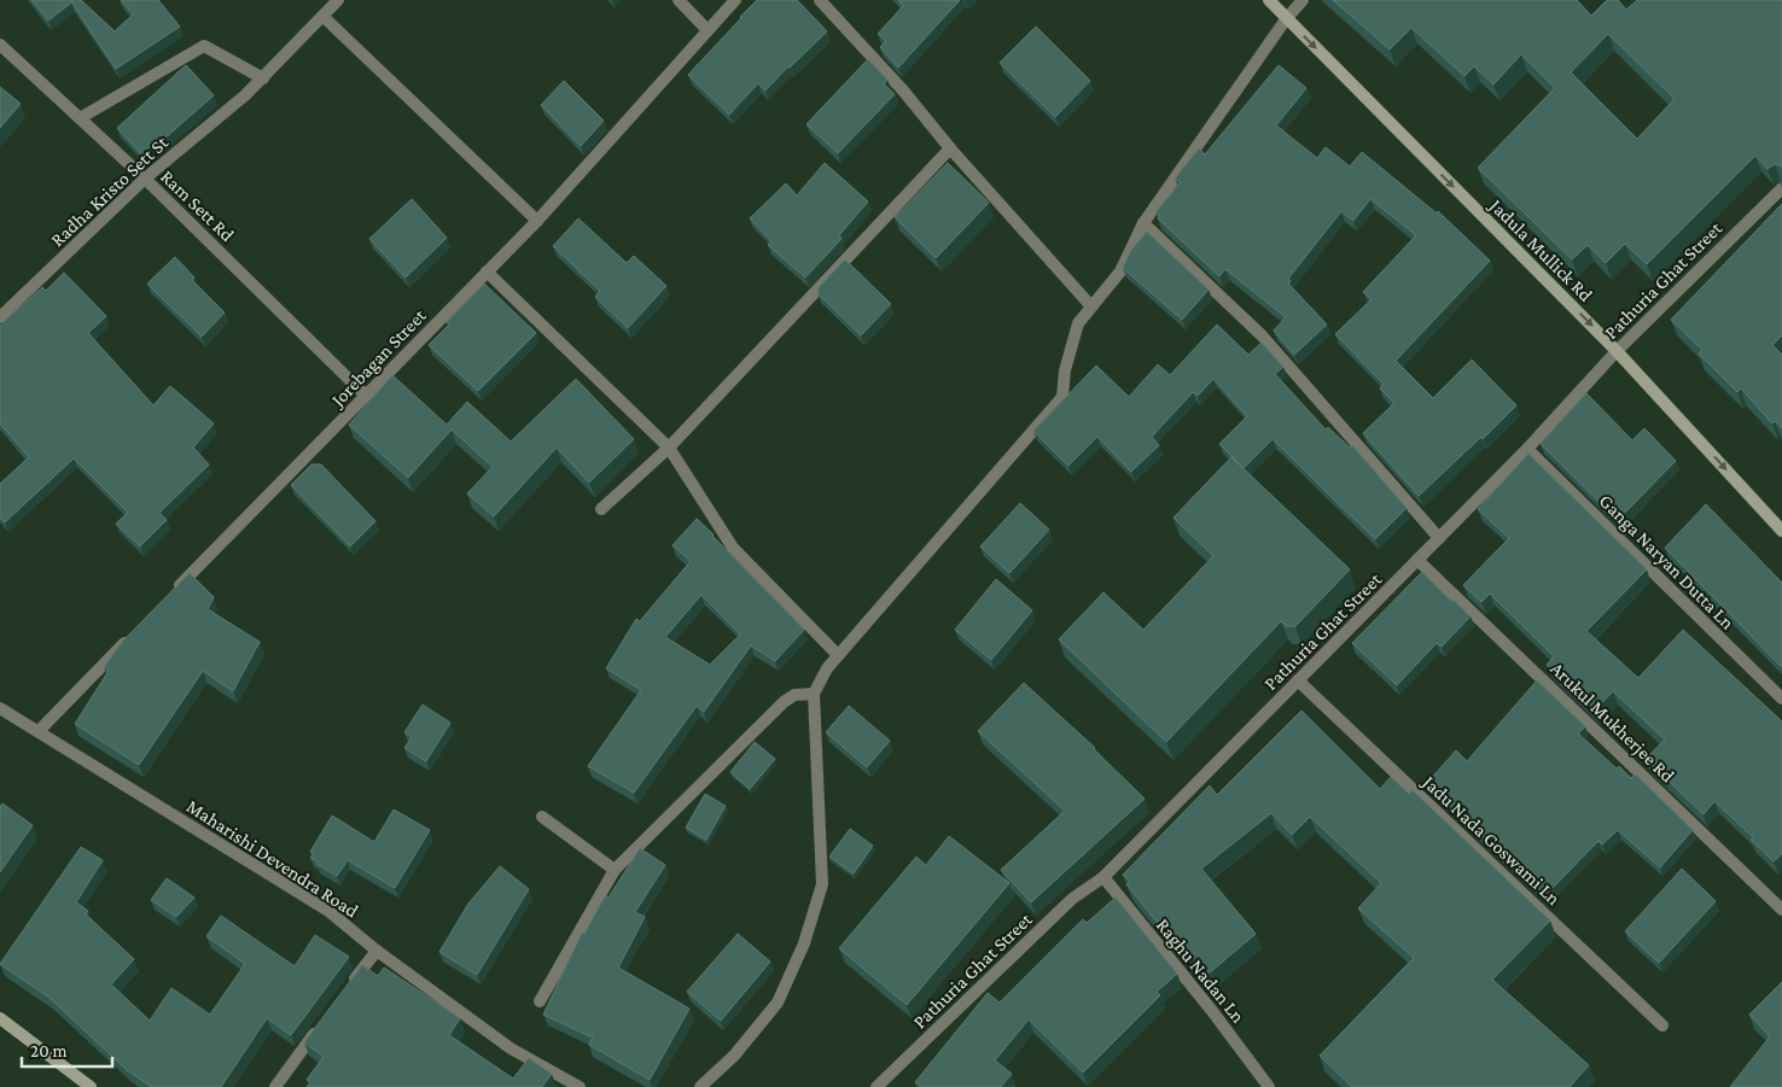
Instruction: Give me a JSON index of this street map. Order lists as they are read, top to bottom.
{
  "streets": {
    "main road": ["Jadula Mullick Rd"],
    "street": [
      "Radha Kristo Sett St",
      "Ram Sett Rd",
      "Pathuria Ghat Street",
      "Jorebagan Street",
      "Ganga Naryan Dutta Ln",
      "Arukul Mukherjee Rd",
      "Jadu Nada Goswami Ln",
      "Maharishi Devendra Road",
      "Raghu Nadan Ln"
    ]
  },
  "crossings": [
    ["Radha Kristo Sett St", "Ram Sett Rd"],
    ["Ram Sett Rd", "Jorebagan Street"],
    ["Jadula Mullick Rd", "Pathuria Ghat Street"],
    ["Pathuria Ghat Street", "Ganga Naryan Dutta Ln"],
    ["Pathuria Ghat Street", "Arukul Mukherjee Rd"],
    ["Pathuria Ghat Street", "Jadu Nada Goswami Ln"],
    ["Pathuria Ghat Street", "Raghu Nadan Ln"]
  ],
  "one_way": ["Jadula Mullick Rd"],
  "scale_bar": "20 m"
}
